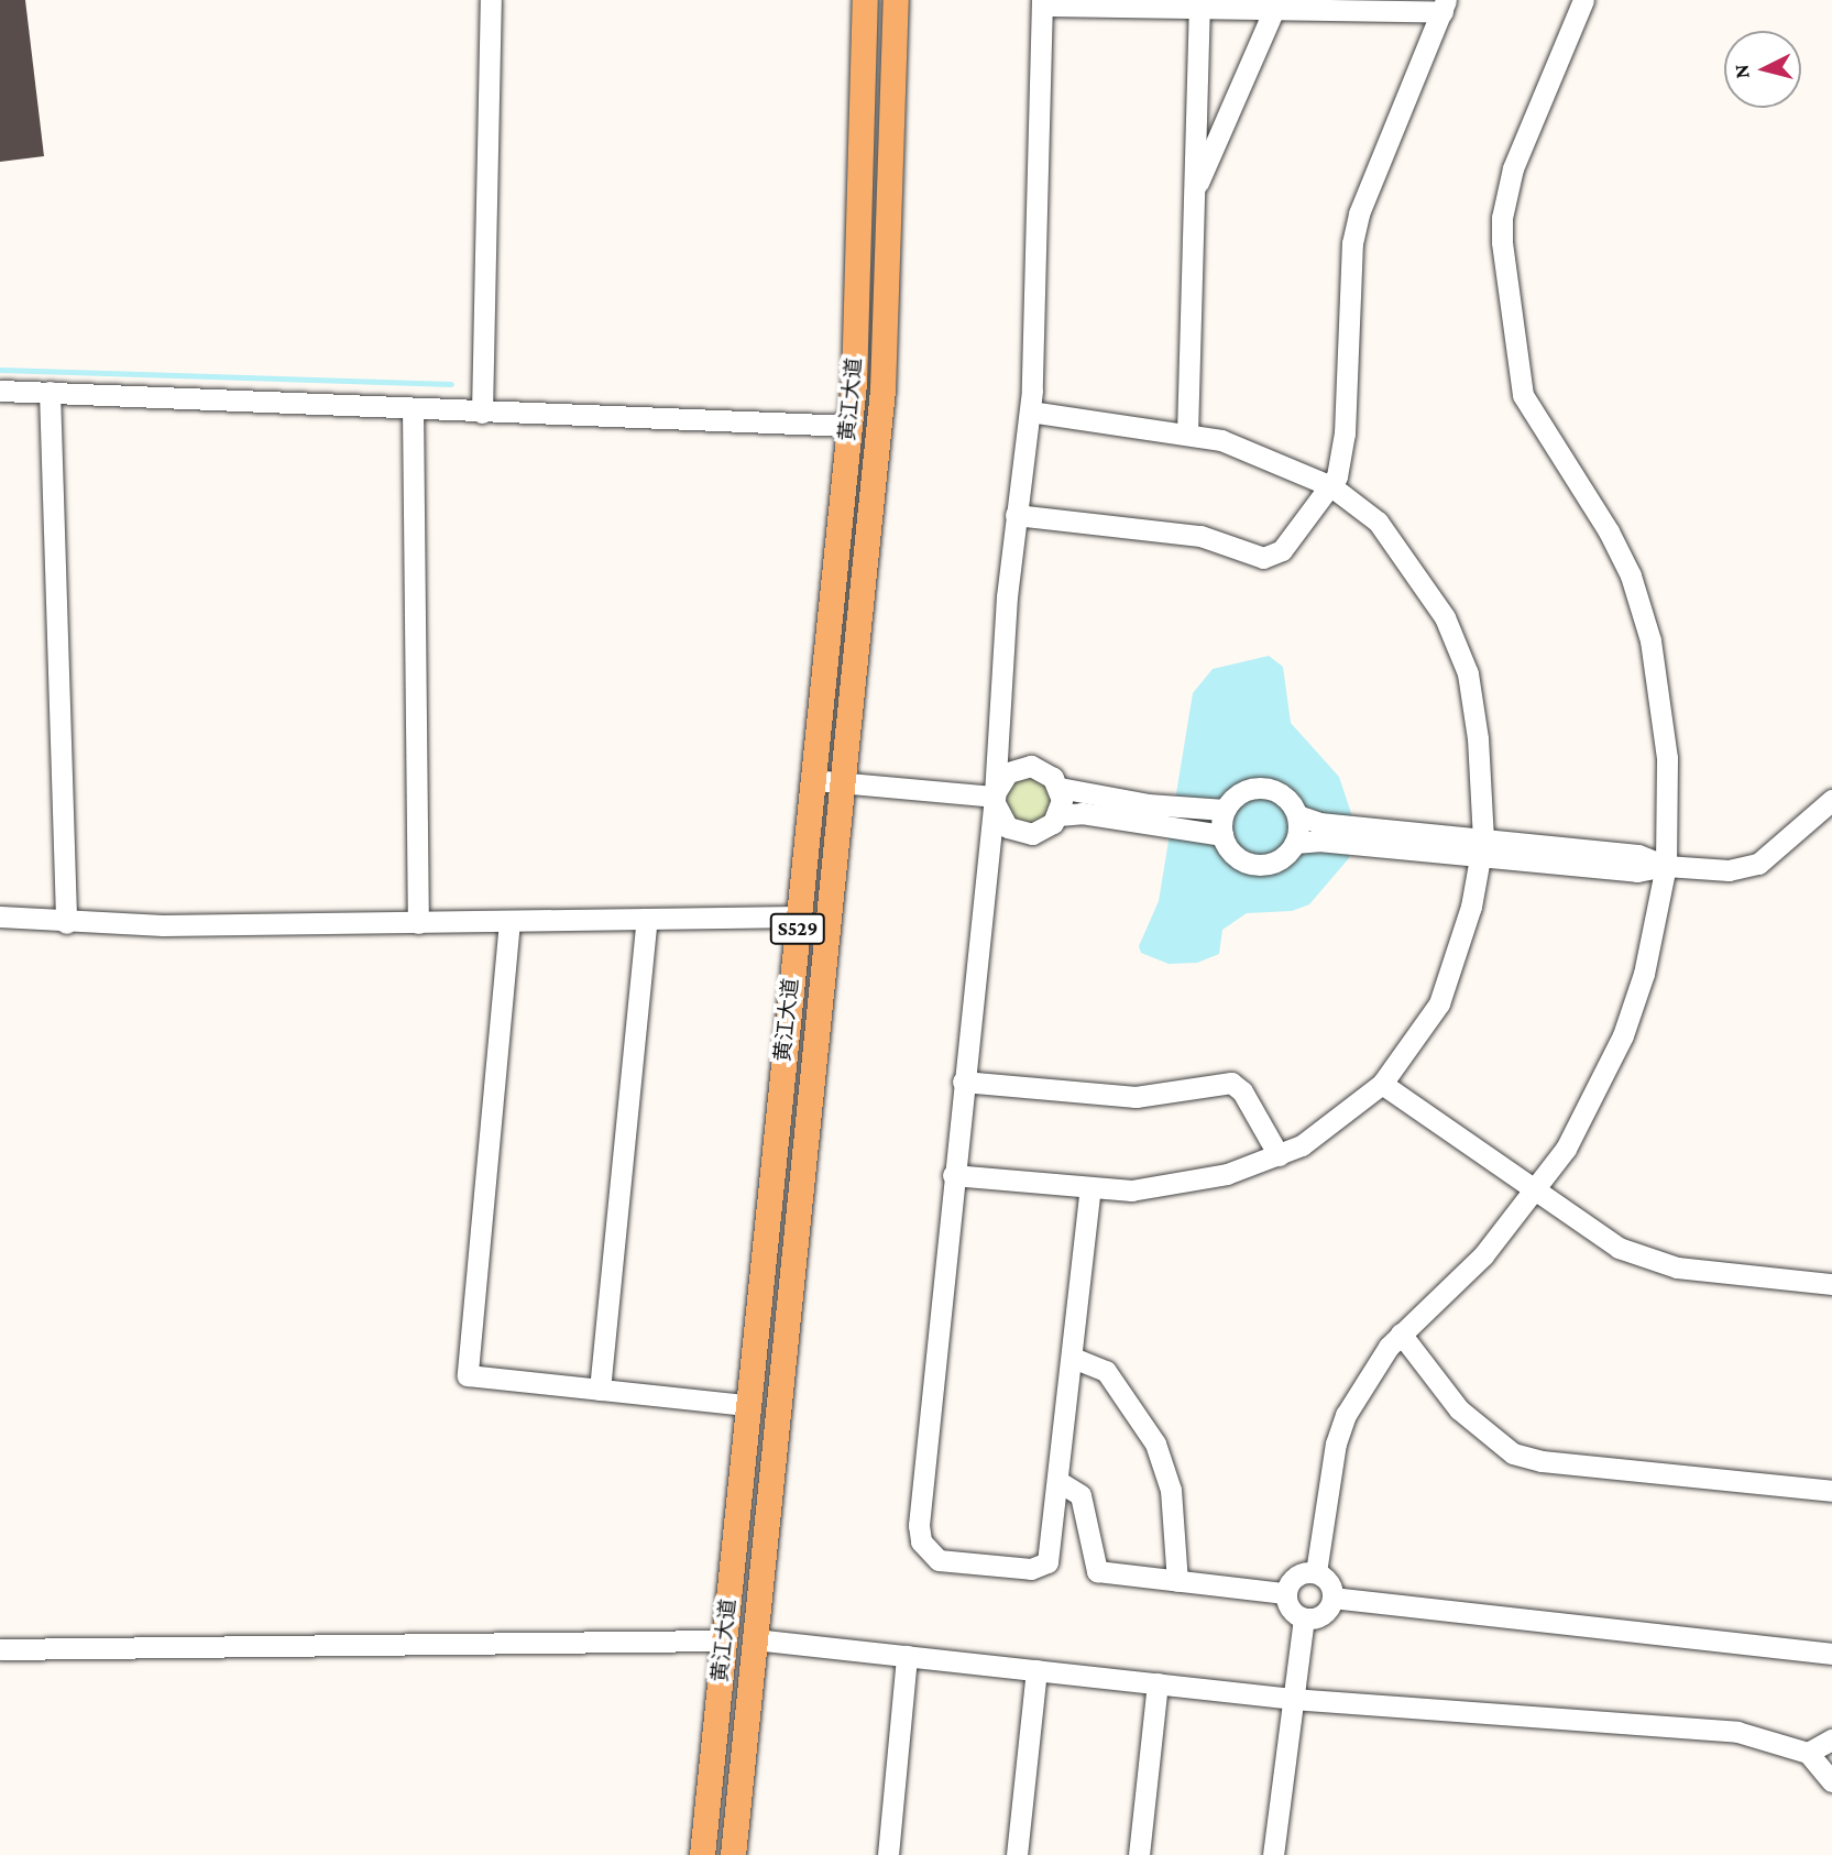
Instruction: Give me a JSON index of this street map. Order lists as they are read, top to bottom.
{
  "streets": {
    "main road": ["黄江大道", "S529"]
  },
  "north": "left"
}
